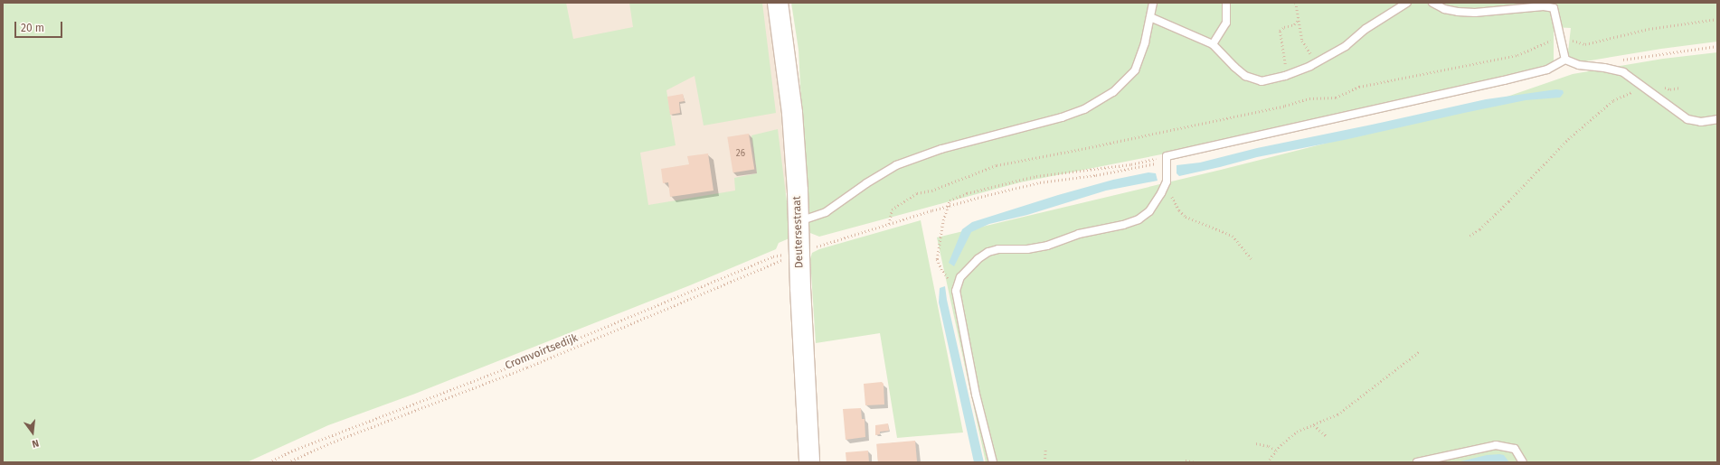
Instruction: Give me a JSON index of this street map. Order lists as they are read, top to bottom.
{
  "streets": {
    "street": ["Deutersestraat"],
    "path": ["Cromvoirtsedijk"]
  },
  "crossings": [
    ["Deutersestraat", "Cromvoirtsedijk"]
  ],
  "house_numbers": ["26"],
  "scale_bar": "20 m",
  "north": "bottom"
}
